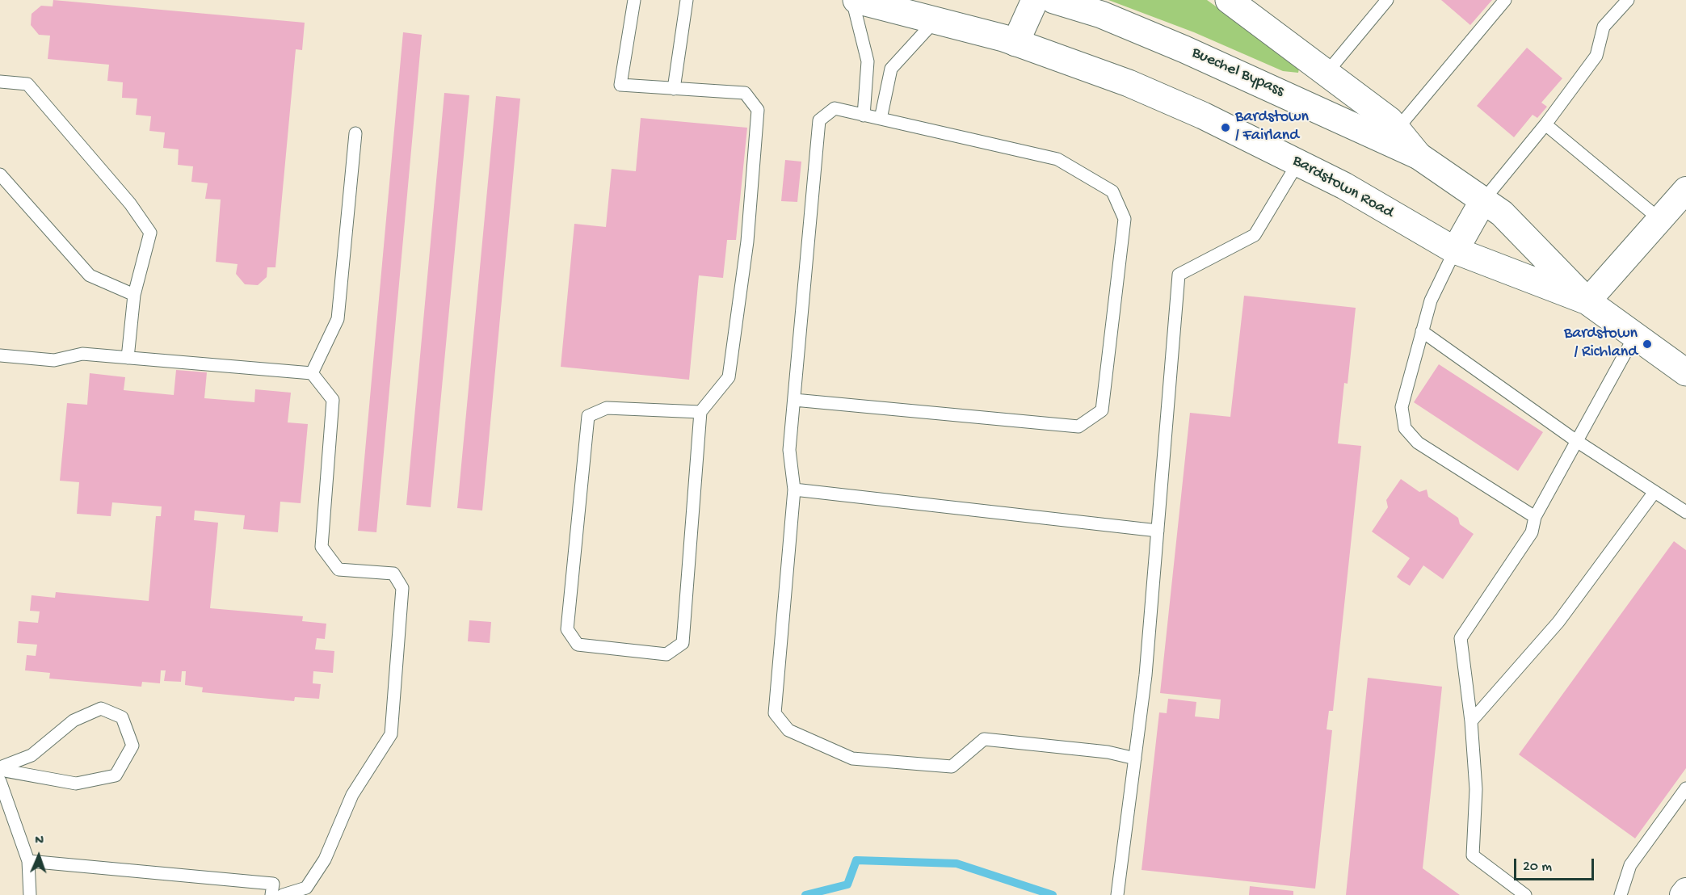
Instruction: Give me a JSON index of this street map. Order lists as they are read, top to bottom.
{
  "streets": {
    "main road": ["Buechel Bypass", "Bardstown Road"]
  },
  "crossings": [
    ["Buechel Bypass", "Bardstown Road"]
  ],
  "places": ["Bardstown / Fairland", "Bardstown / Richland"],
  "scale_bar": "20 m",
  "north": "top"
}
